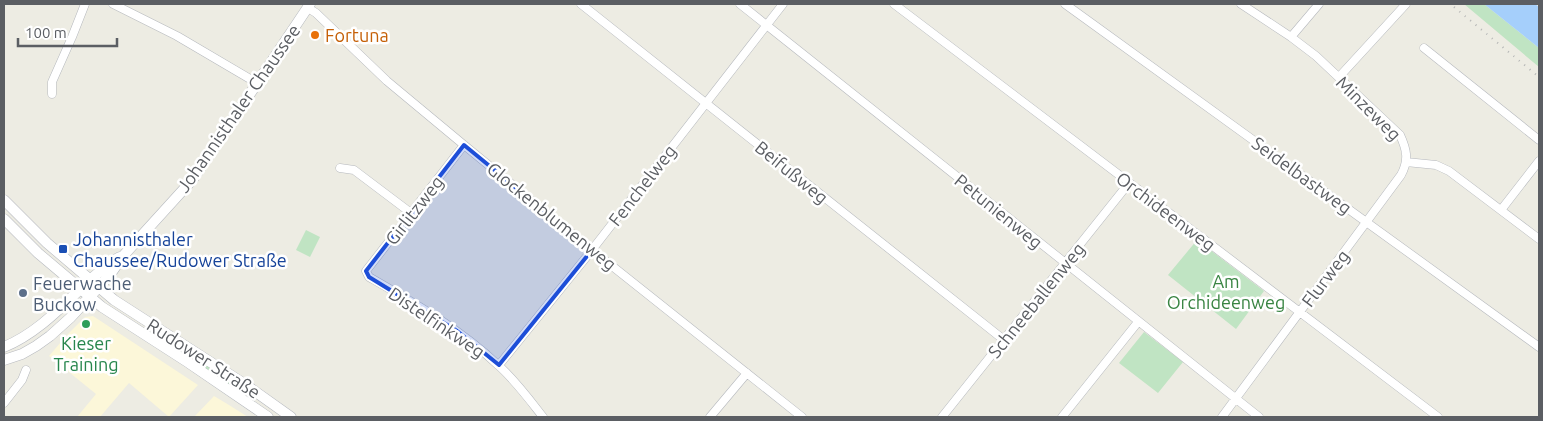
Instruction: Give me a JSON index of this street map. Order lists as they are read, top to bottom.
{
  "streets": {
    "main road": ["Johannisthaler Chaussee", "Rudower Straße"],
    "street": [
      "Minzeweg",
      "Beifußweg",
      "Seidelbastweg",
      "Fenchelweg",
      "Girlitzweg",
      "Petunienweg",
      "Orchideenweg",
      "Glockenblumenweg",
      "Flurweg",
      "Schneeballenweg",
      "Distelfinkweg"
    ]
  },
  "crossings": [
    ["Johannisthaler Chaussee", "Glockenblumenweg"],
    ["Johannisthaler Chaussee", "Rudower Straße"],
    ["Minzeweg", "Flurweg"],
    ["Beifußweg", "Fenchelweg"],
    ["Beifußweg", "Schneeballenweg"],
    ["Seidelbastweg", "Flurweg"],
    ["Fenchelweg", "Petunienweg"],
    ["Fenchelweg", "Glockenblumenweg"],
    ["Fenchelweg", "Distelfinkweg"],
    ["Girlitzweg", "Glockenblumenweg"],
    ["Girlitzweg", "Distelfinkweg"],
    ["Petunienweg", "Flurweg"],
    ["Petunienweg", "Schneeballenweg"],
    ["Orchideenweg", "Flurweg"],
    ["Orchideenweg", "Schneeballenweg"]
  ],
  "parks": ["Am Orchideenweg"],
  "places": {
    "other": ["Fortuna", "Feuerwache Buckow", "Kieser Training"],
    "transit": ["Johannisthaler Chaussee/Rudower Straße"]
  },
  "scale_bar": "100 m"
}
